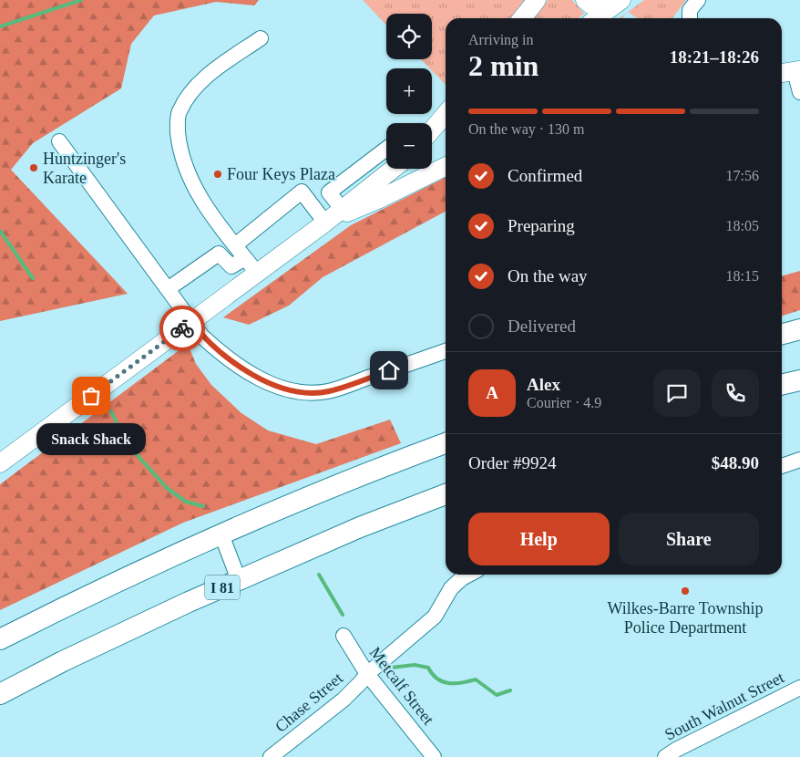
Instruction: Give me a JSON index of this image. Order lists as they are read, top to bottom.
{
  "streets": {
    "highway": ["I 81"],
    "street": ["Metcalf Street", "Chase Street", "South Walnut Street"]
  },
  "crossings": [
    ["Metcalf Street", "Chase Street"]
  ],
  "places": [
    "Huntzinger's Karate",
    "Four Keys Plaza",
    "Snack Shack",
    "Wilkes-Barre Township Police Department"
  ],
  "page": {
    "map_buttons": ["+", "−"],
    "heading": ["2 min", "Arriving in", "18:21–18:26"],
    "panel": [
      "Alex",
      "Courier · 4.9",
      "Order #9924",
      "$48.90"
    ],
    "bar": "On the way · 130 m",
    "list": [
      ["Confirmed", "17:56"],
      ["Preparing", "18:05"],
      ["On the way", "18:15"],
      "Delivered"
    ],
    "round": "A",
    "bubble": "Snack Shack",
    "buttons": ["Help", "Share"]
  }
}
